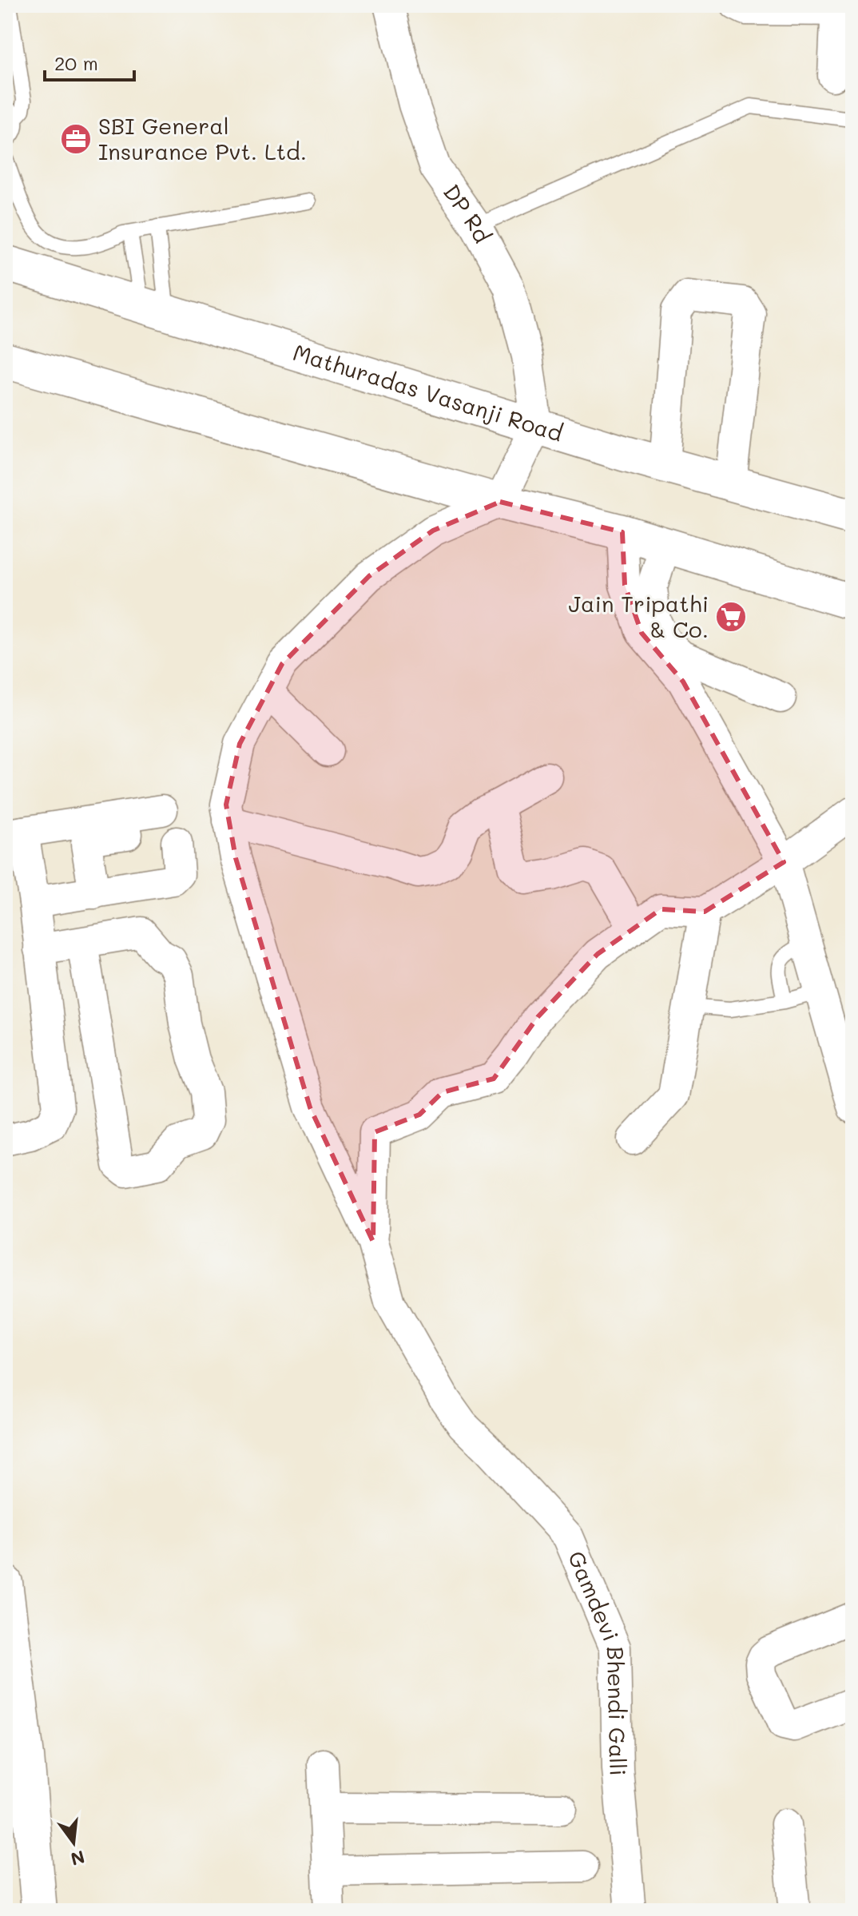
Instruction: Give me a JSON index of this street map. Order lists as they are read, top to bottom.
{
  "streets": {
    "main road": ["Mathuradas Vasanji Road"],
    "street": ["DP Rd", "Gamdevi Bhendi Galli"]
  },
  "crossings": [
    ["DP Rd", "Mathuradas Vasanji Road"]
  ],
  "places": {
    "office": ["SBI General Insurance Pvt. Ltd."],
    "supermarket": ["Jain Tripathi & Co."]
  },
  "scale_bar": "20 m",
  "north": "bottom"
}
